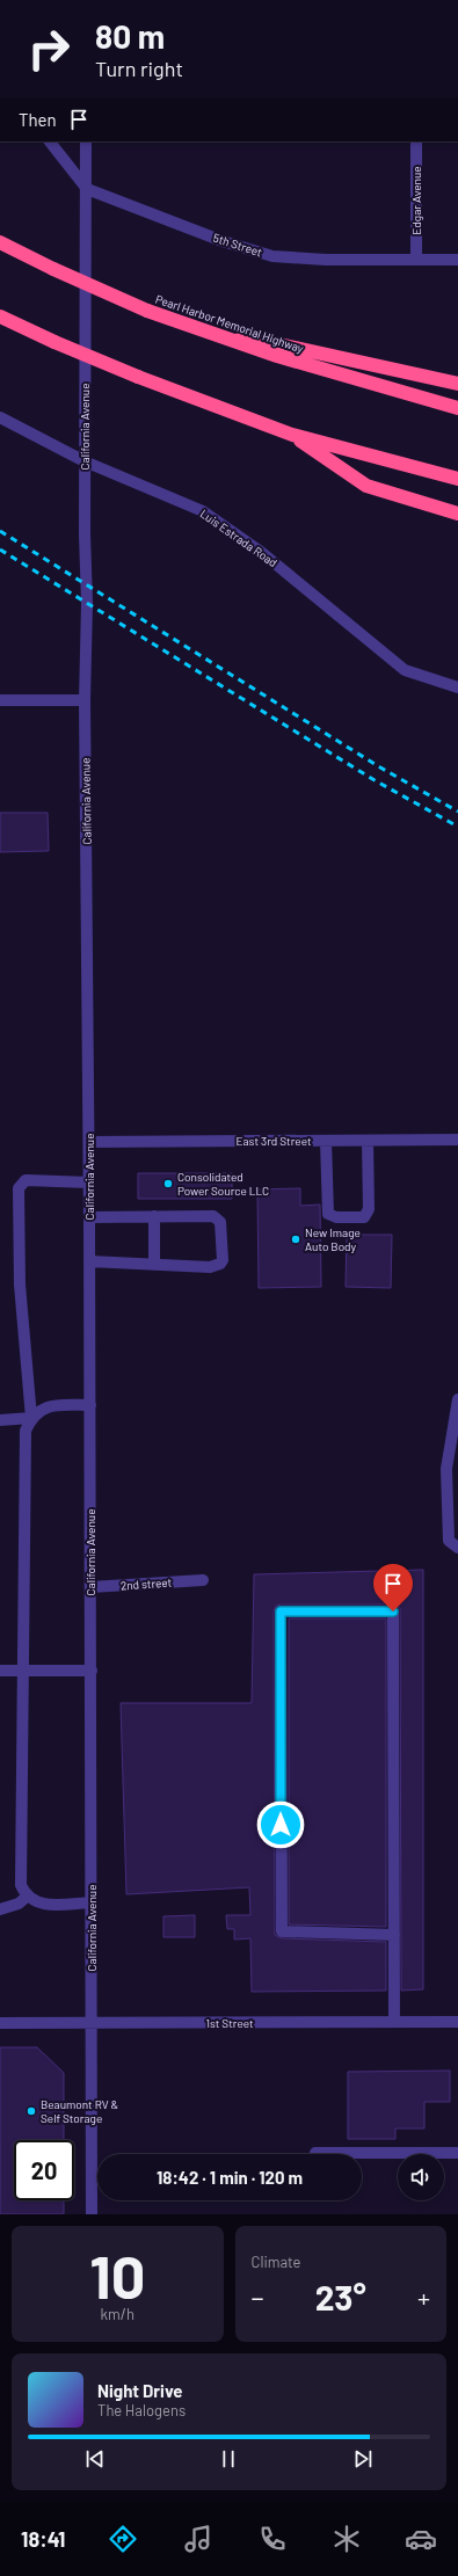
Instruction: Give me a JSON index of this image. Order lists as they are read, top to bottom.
{
  "streets": {
    "highway": ["Pearl Harbor Memorial Highway"],
    "street": [
      "Edgar Avenue",
      "5th Street",
      "California Avenue",
      "Luis Estrada Road",
      "East 3rd Street",
      "2nd street",
      "1st Street"
    ]
  },
  "crossings": [
    ["Edgar Avenue", "5th Street"],
    ["5th Street", "California Avenue"],
    ["California Avenue", "Luis Estrada Road"],
    ["California Avenue", "East 3rd Street"],
    ["California Avenue", "2nd street"],
    ["California Avenue", "1st Street"]
  ],
  "places": ["Consolidated Power Source LLC", "New Image Auto Body", "Beaumont RV & Self Storage"],
  "page": {
    "turn": ["80 m", "Turn right"],
    "then": "Then",
    "limit": "20",
    "trip": "18:42 · 1 min · 120 m",
    "tile": [
      ["10", "km/h"],
      "Climate"
    ],
    "heat": ["−", "23°", "+"],
    "song": ["Night Drive", "The Halogens"],
    "tabs": "18:41"
  }
}
